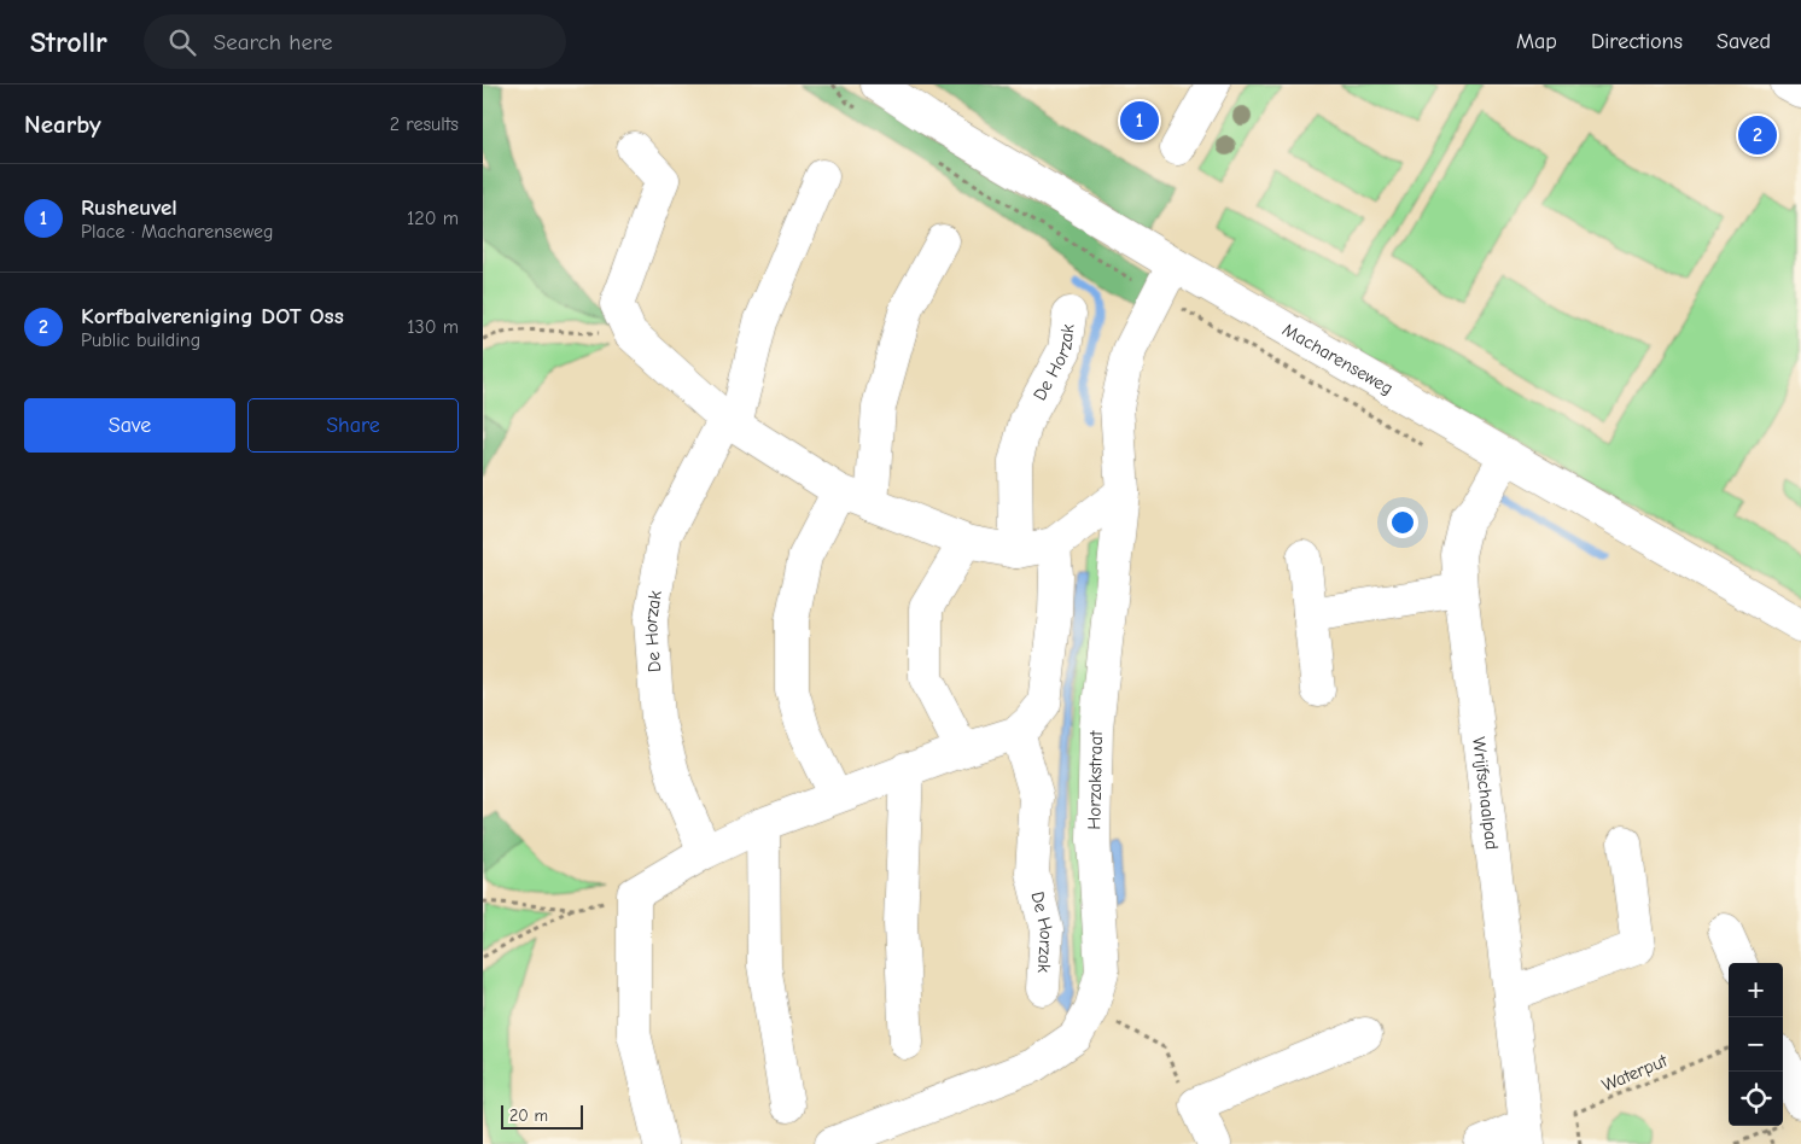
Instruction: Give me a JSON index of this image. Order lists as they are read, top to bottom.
{
  "streets": {
    "street": [
      "Macharenseweg",
      "De Horzak",
      "Horzakstraat",
      "Wrijfschaalpad"
    ],
    "path": ["Waterput"]
  },
  "crossings": [
    ["Macharenseweg", "Horzakstraat"],
    ["Macharenseweg", "Wrijfschaalpad"]
  ],
  "scale_bar": "20 m",
  "page": {
    "header": "Strollr",
    "search": "Search here",
    "nav": ["Map", "Directions", "Saved"],
    "heading": ["Nearby", "2 results"],
    "pins": ["1", "2"],
    "list": [
      {
        "mark": "1",
        "name": "Rusheuvel",
        "note": "Place · Macharenseweg",
        "value": "120 m"
      },
      {
        "mark": "2",
        "name": "Korfbalvereniging DOT Oss",
        "note": "Public building",
        "value": "130 m"
      }
    ],
    "buttons": ["Save", "Share"],
    "map_buttons": ["+", "−"],
    "scale": "20 m"
  }
}
